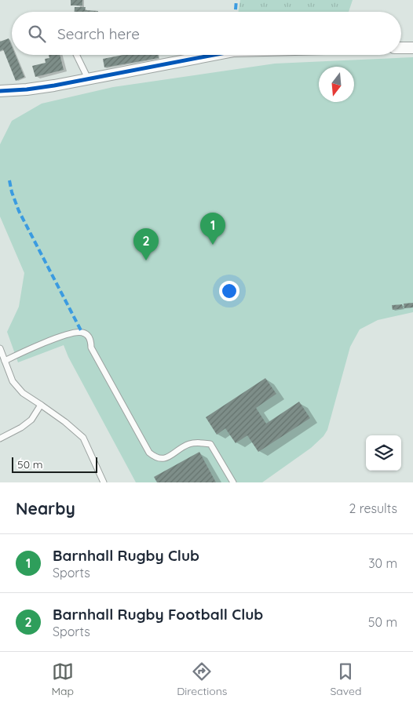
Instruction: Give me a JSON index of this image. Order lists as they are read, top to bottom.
{
  "scale_bar": "50 m",
  "north": "bottom",
  "page": {
    "search": "Search here",
    "pins": ["1", "2"],
    "scale": "50 m",
    "heading": ["Nearby", "2 results"],
    "list": [
      {
        "mark": "1",
        "name": "Barnhall Rugby Club",
        "note": "Sports",
        "value": "30 m"
      },
      {
        "mark": "2",
        "name": "Barnhall Rugby Football Club",
        "note": "Sports",
        "value": "50 m"
      }
    ],
    "nav": ["Map", "Directions", "Saved"]
  }
}
